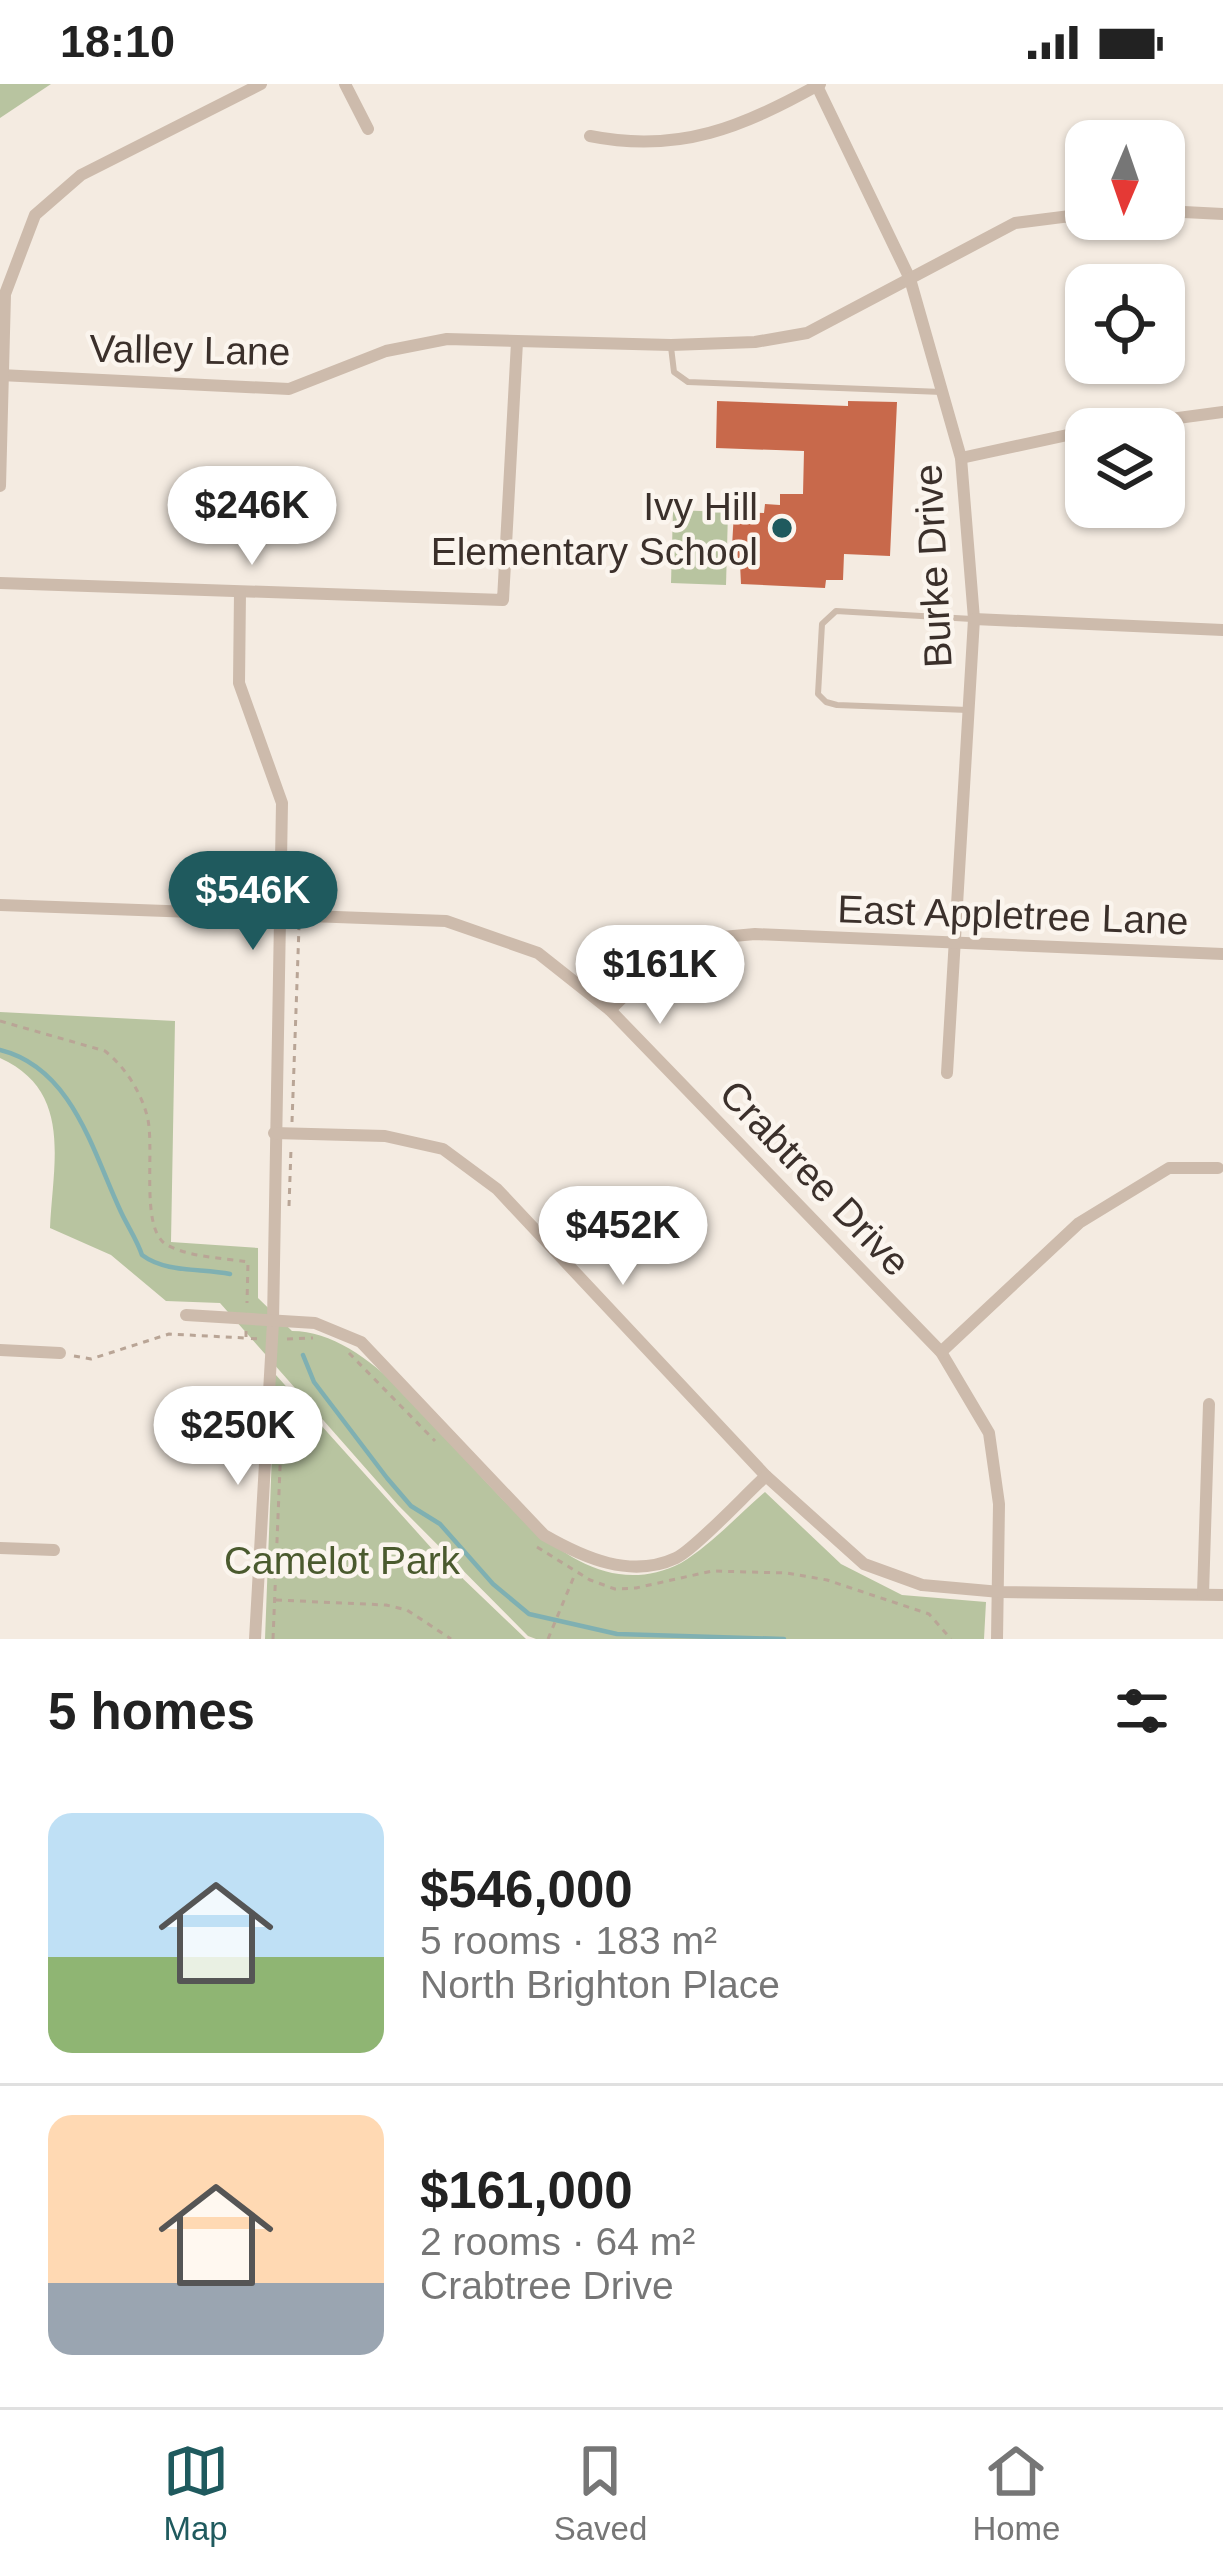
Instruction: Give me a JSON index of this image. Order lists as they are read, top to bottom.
{
  "streets": {
    "street": [
      "Valley Lane",
      "Burke Drive",
      "East Appletree Lane",
      "Crabtree Drive"
    ]
  },
  "crossings": [
    ["Valley Lane", "Burke Drive"],
    ["Burke Drive", "East Appletree Lane"],
    ["East Appletree Lane", "Crabtree Drive"]
  ],
  "parks": ["Camelot Park"],
  "places": ["Ivy Hill Elementary School"],
  "north": "bottom",
  "page": {
    "status": "18:10",
    "price": [
      "$246K",
      "$546K",
      "$161K",
      "$452K",
      "$250K"
    ],
    "heading": "5 homes",
    "list": [
      {
        "name": "$546,000",
        "note": "5 rooms · 183 m² · North Brighton Place"
      },
      {
        "name": "$161,000",
        "note": "2 rooms · 64 m² · Crabtree Drive"
      }
    ],
    "tabs": ["Map", "Saved", "Home"]
  }
}
